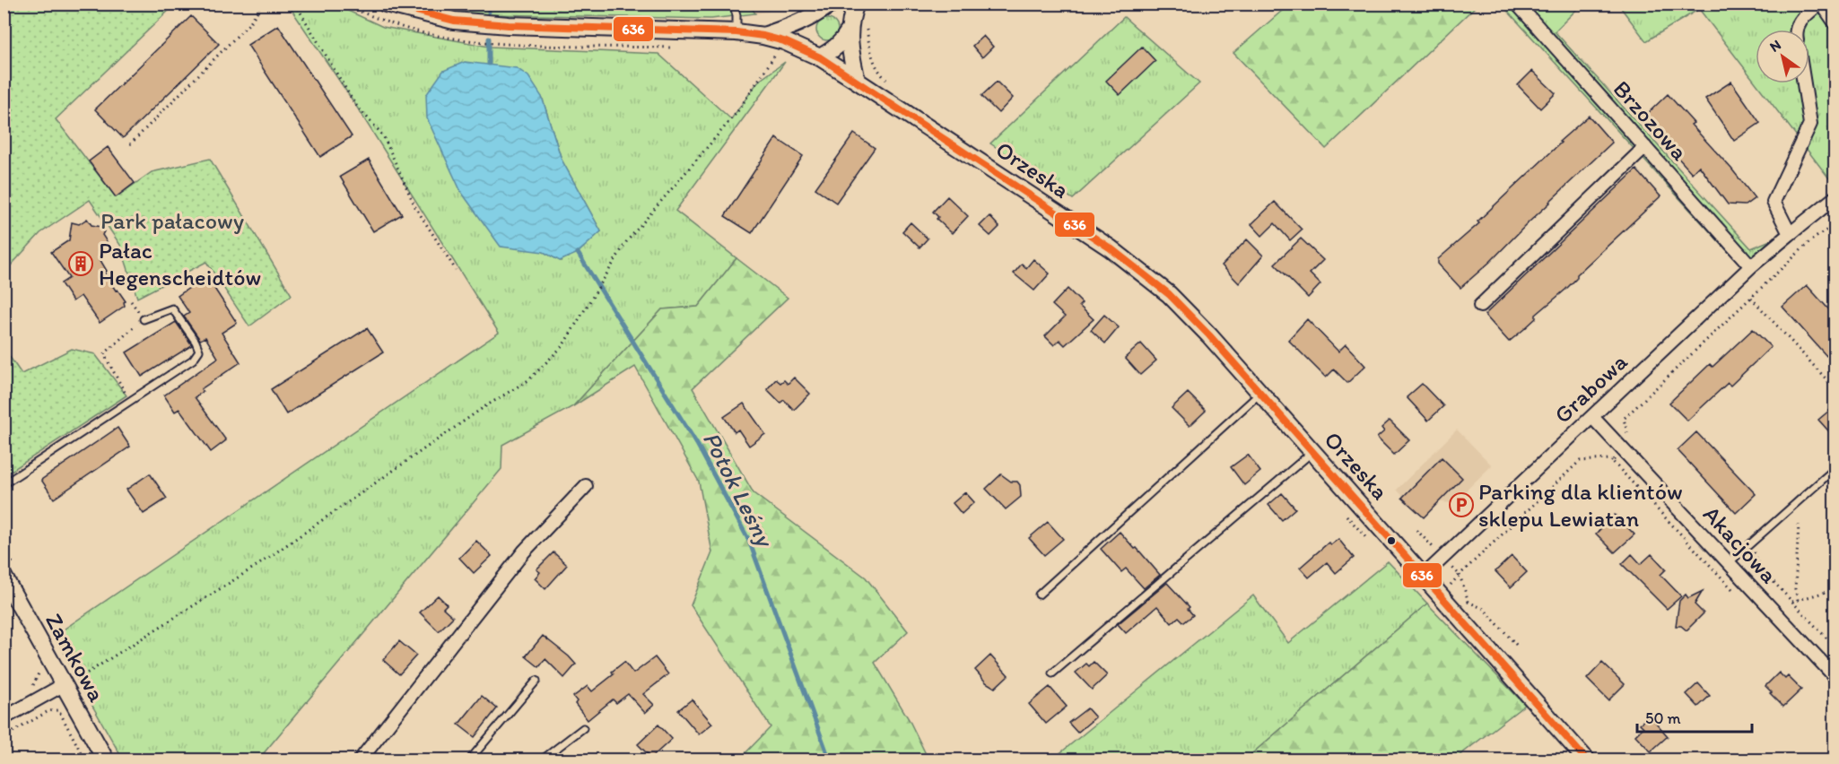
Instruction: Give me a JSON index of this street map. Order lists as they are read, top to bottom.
{
  "streets": {
    "street": [
      "Brzozowa",
      "Orzeska",
      "Grabowa",
      "Akacjowa",
      "Zamkowa"
    ]
  },
  "crossings": [
    ["Brzozowa", "Grabowa"],
    ["Orzeska", "Grabowa"],
    ["Grabowa", "Akacjowa"]
  ],
  "water": ["Potok Leśny"],
  "parks": ["Park pałacowy"],
  "places": {
    "building": ["Pałac Hegenscheidtów"],
    "parking": ["Parking dla klientów sklepu Lewiatan"]
  },
  "lines": ["transit line 636"],
  "scale_bar": "50 m",
  "north": "top left"
}
